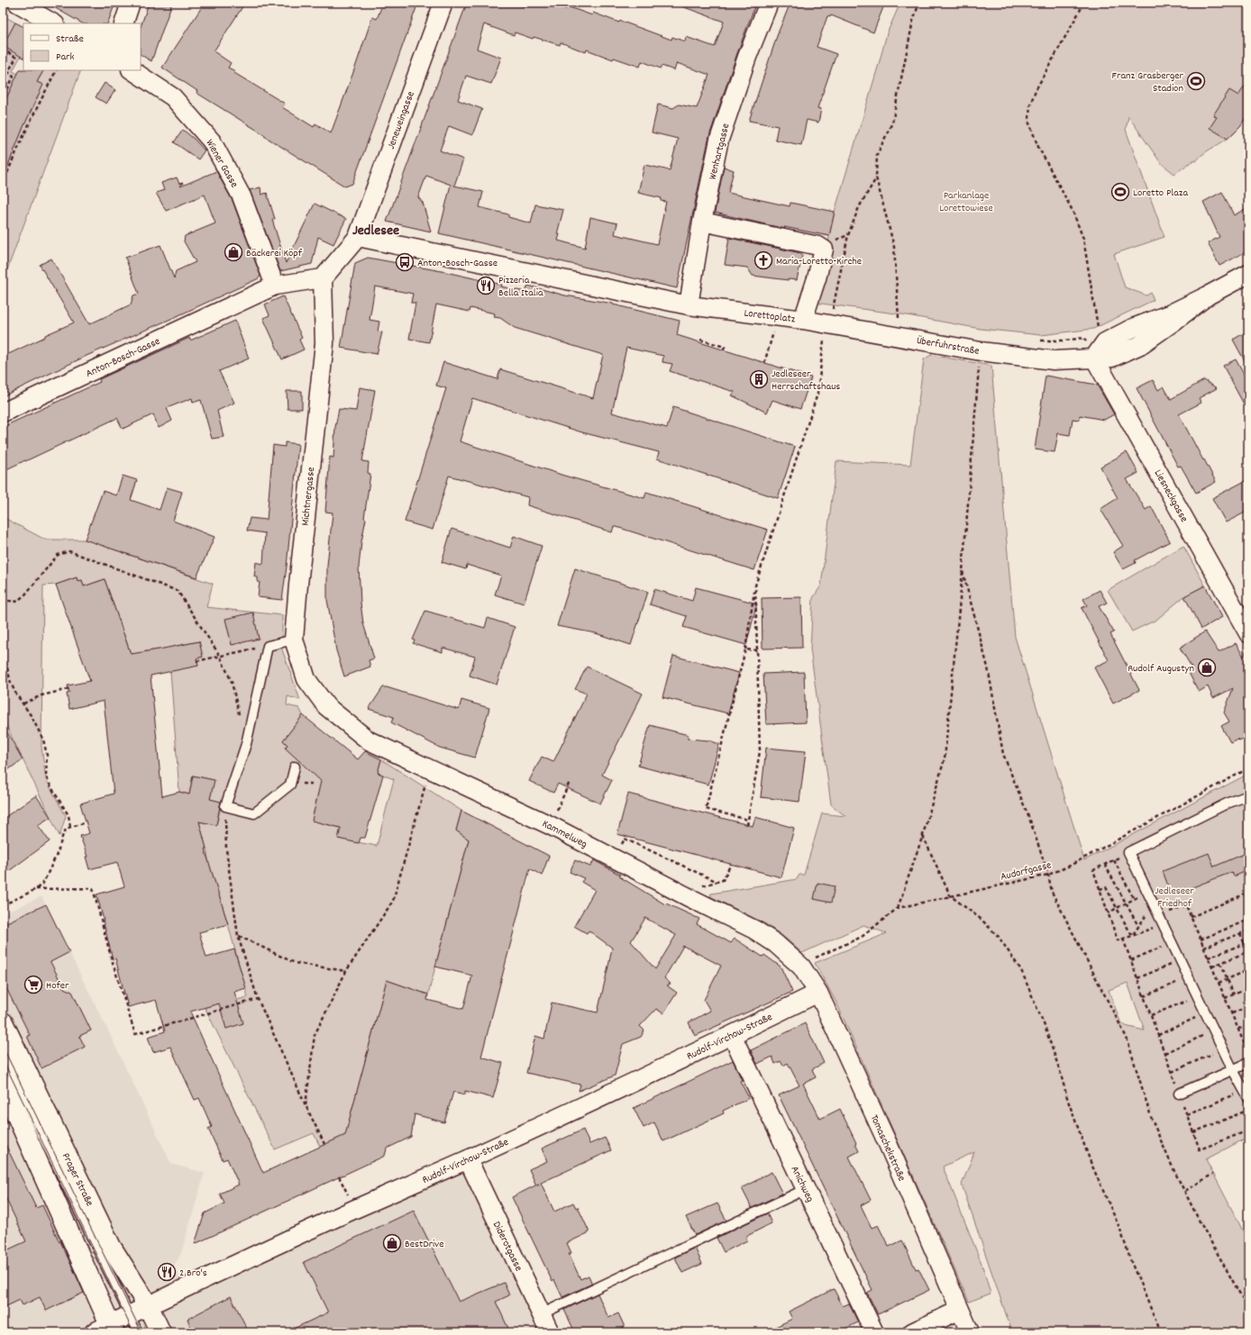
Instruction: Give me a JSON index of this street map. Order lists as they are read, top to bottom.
{
  "streets": {
    "main road": ["Prager Straße"],
    "street": [
      "Jeneweingasse",
      "Wenhartgasse",
      "Wiener Gasse",
      "Lorettoplatz",
      "Überfuhrstraße",
      "Anton-Bosch-Gasse",
      "Liesneckgasse",
      "Michtnergasse",
      "Kammelweg",
      "Rudolf-Virchow-Straße",
      "Tomaschekstraße",
      "Anichweg",
      "Diderotgasse"
    ],
    "path": ["Audorfgasse"]
  },
  "crossings": [
    ["Wenhartgasse", "Lorettoplatz"],
    ["Wiener Gasse", "Anton-Bosch-Gasse"],
    ["Lorettoplatz", "Überfuhrstraße"],
    ["Überfuhrstraße", "Liesneckgasse"],
    ["Anton-Bosch-Gasse", "Michtnergasse"],
    ["Michtnergasse", "Kammelweg"],
    ["Kammelweg", "Audorfgasse"],
    ["Kammelweg", "Tomaschekstraße"],
    ["Audorfgasse", "Tomaschekstraße"],
    ["Rudolf-Virchow-Straße", "Tomaschekstraße"],
    ["Rudolf-Virchow-Straße", "Prager Straße"],
    ["Rudolf-Virchow-Straße", "Anichweg"],
    ["Rudolf-Virchow-Straße", "Diderotgasse"]
  ],
  "districts": ["Jedlesee"],
  "parks": ["Parkanlage Lorettowiese", "Jedleseer Friedhof"],
  "places": {
    "sports": ["Franz Grasberger Stadion", "Loretto Plaza"],
    "shop": ["Bäckerei Köpf", "Rudolf Augustyn", "BestDrive"],
    "church": ["Maria-Loretto-Kirche"],
    "bus stop": ["Anton-Bosch-Gasse"],
    "restaurant": ["Pizzeria Bella Italia", "2 Bro's"],
    "building": ["Jedleseer Herrschaftshaus"],
    "supermarket": ["Hofer"]
  },
  "legend": ["Straße", "Park"]
}
